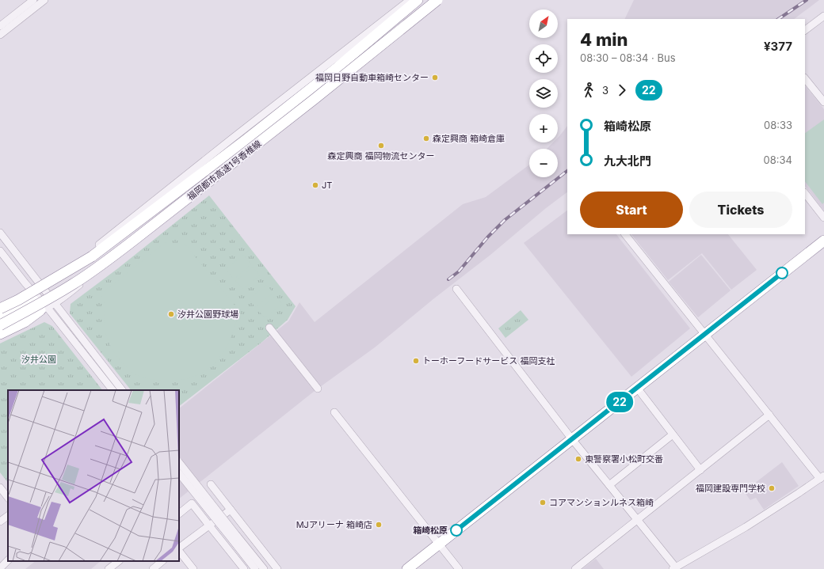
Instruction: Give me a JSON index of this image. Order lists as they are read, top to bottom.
{
  "streets": {
    "highway": ["福岡都市高速1号香椎線"]
  },
  "parks": ["汐井公園"],
  "places": [
    "福岡日野自動車箱崎センター",
    "森定興商 箱崎倉庫",
    "森定興商 福岡物流センター",
    "JT",
    "汐井公園野球場",
    "トーホーフードサービス 福岡支社",
    "東警察署小松町交番",
    "福岡建設専門学校",
    "コアマンションルネス箱崎",
    "MJアリーナ 箱崎店",
    "箱崎松原"
  ],
  "lines": ["bus line 22"],
  "north": "top right",
  "page": {
    "on_map": "22",
    "map_buttons": ["+", "−"],
    "heading": ["4 min", "08:30 – 08:34 · Bus", "¥377"],
    "legs": ["3", "22"],
    "list": [
      {
        "name": "箱崎松原",
        "value": "08:33"
      },
      {
        "name": "九大北門",
        "value": "08:34"
      }
    ],
    "buttons": ["Start", "Tickets"]
  }
}
